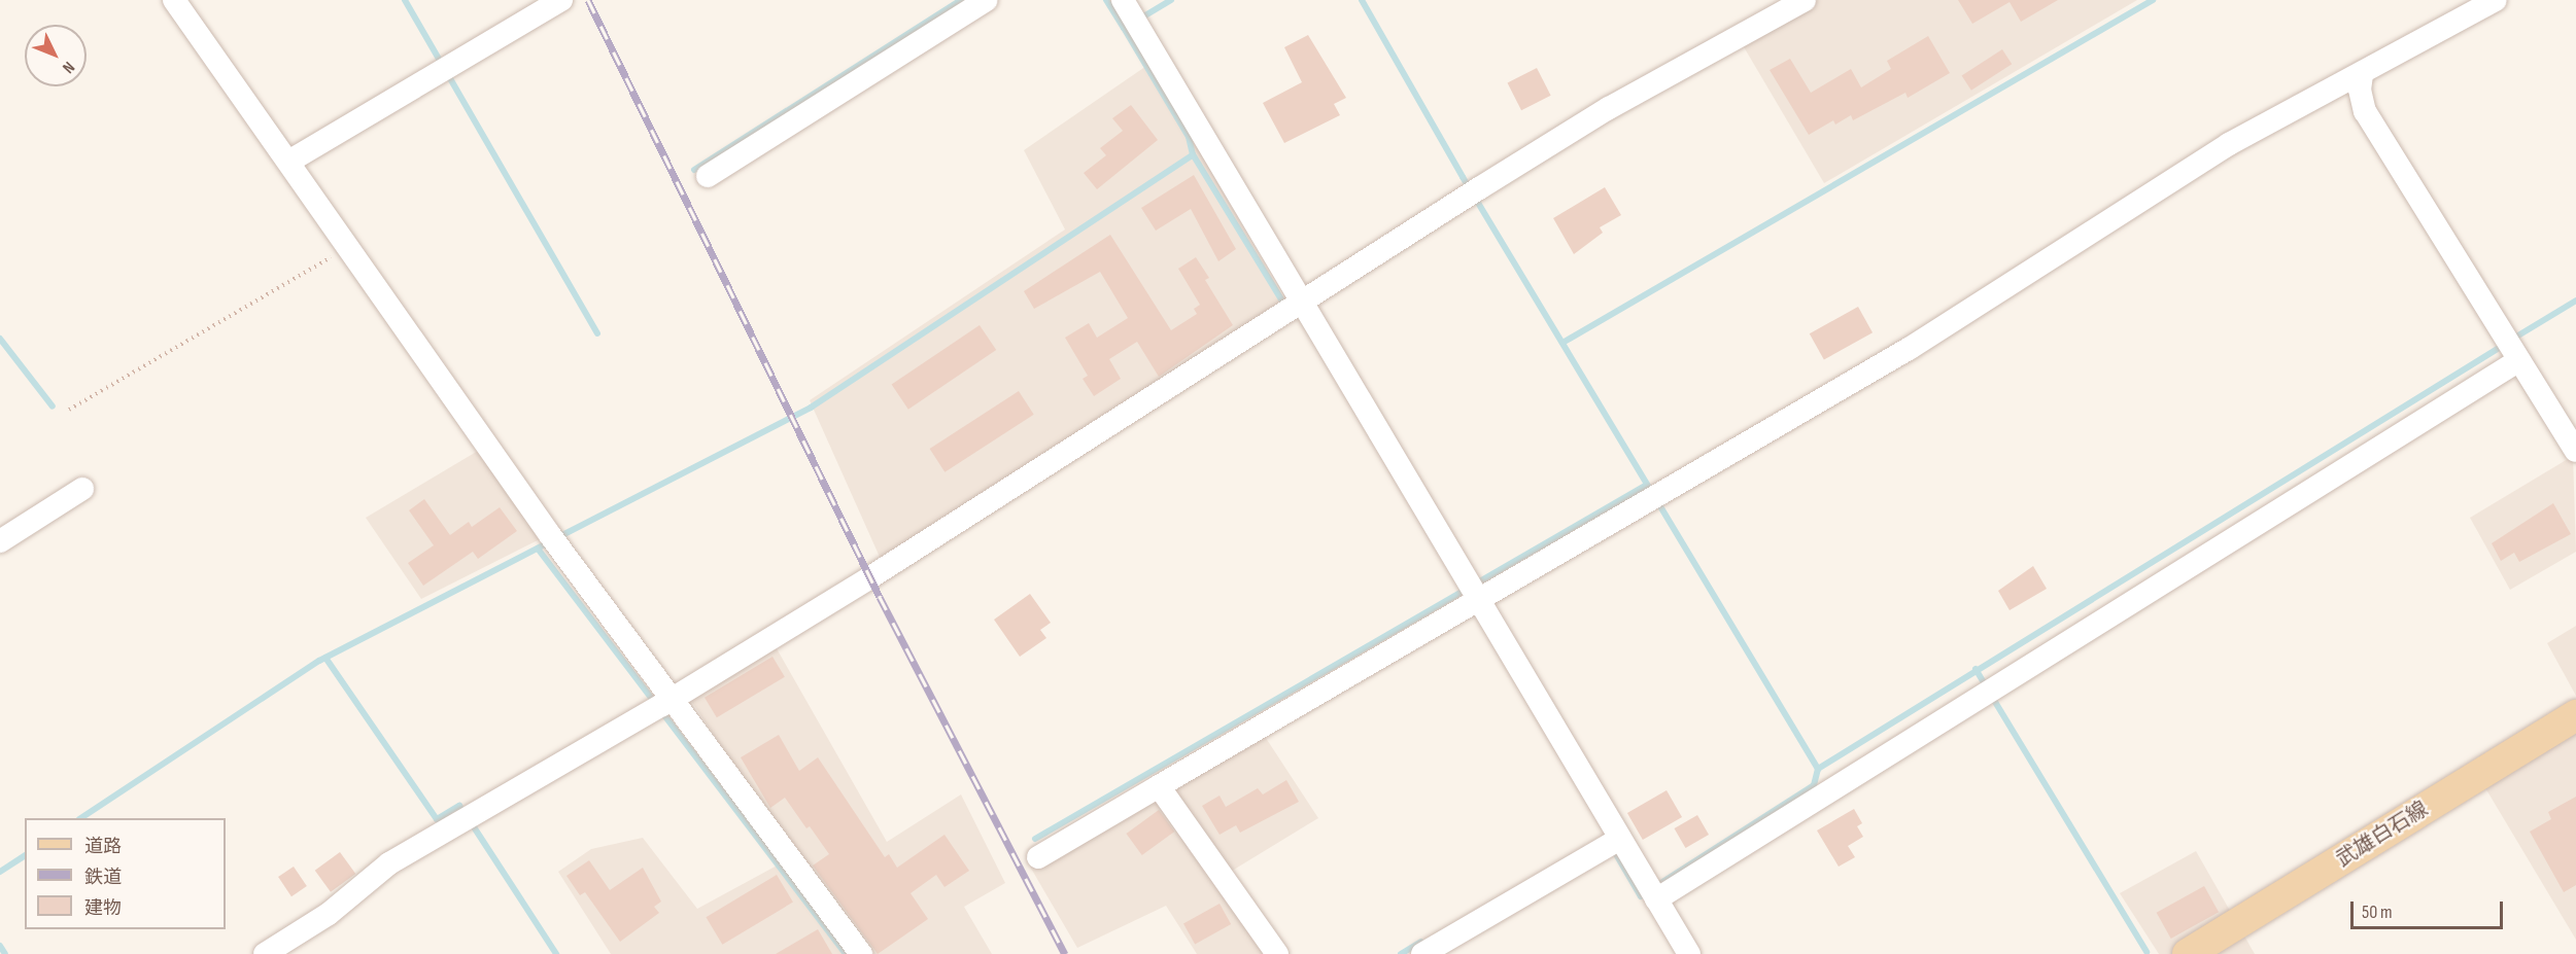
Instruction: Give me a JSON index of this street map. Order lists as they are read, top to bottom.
{
  "streets": {
    "main road": ["武雄白石線"]
  },
  "legend": ["道路", "鉄道", "建物"],
  "scale_bar": "50 m",
  "north": "bottom right"
}
